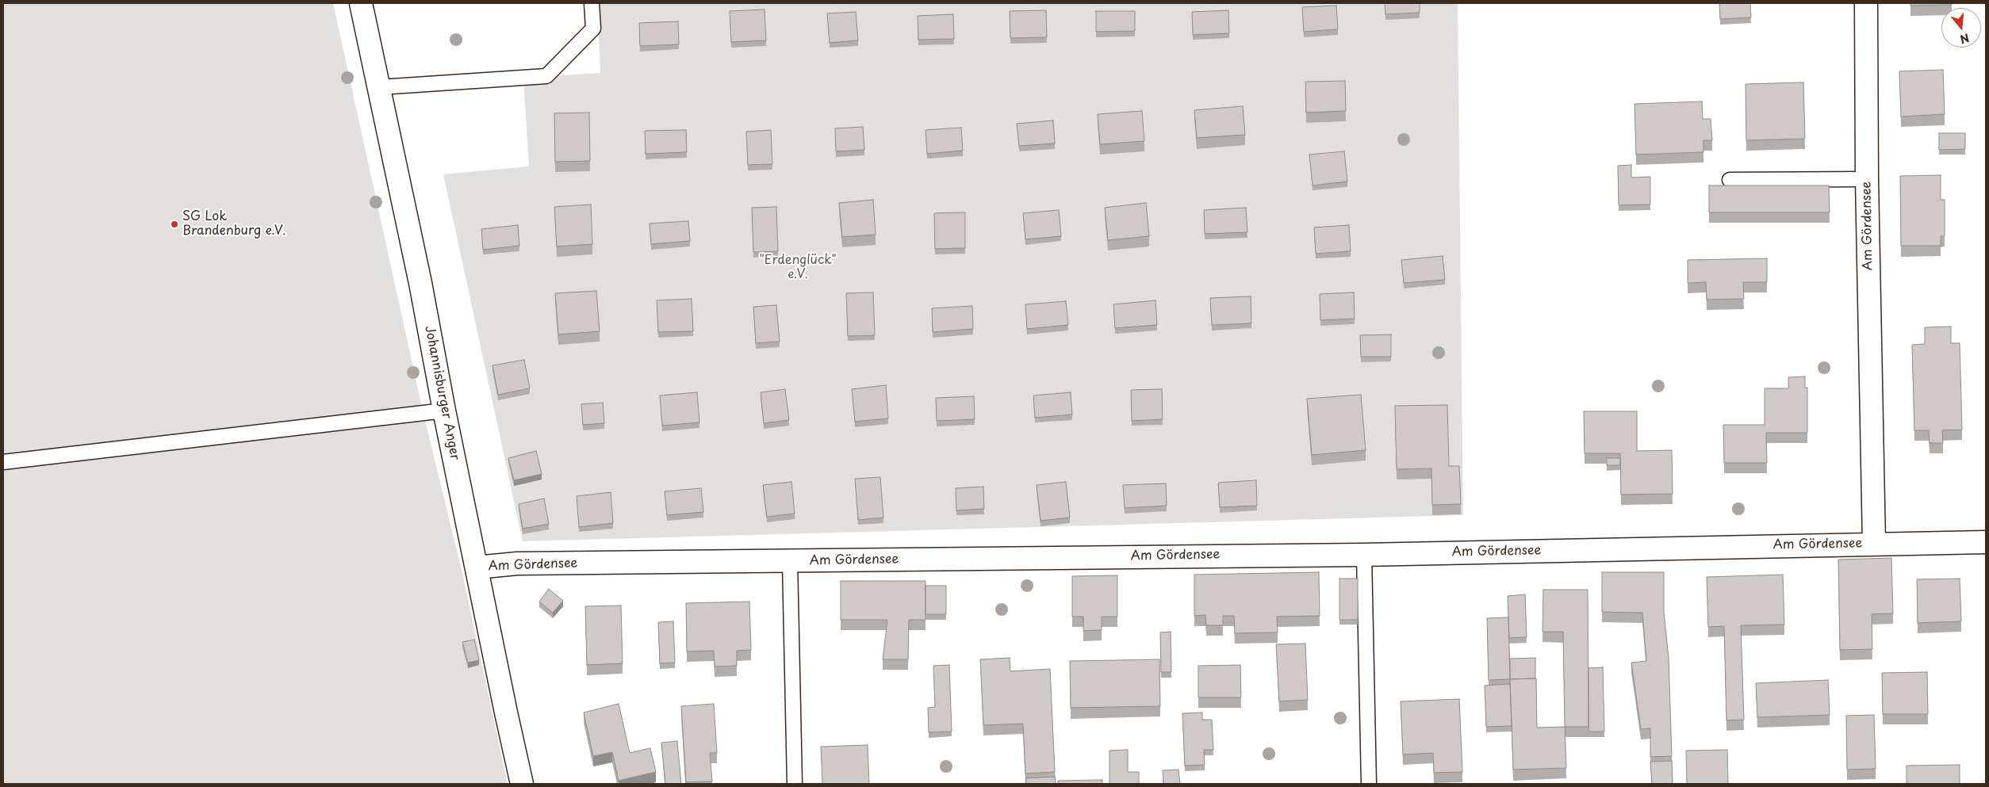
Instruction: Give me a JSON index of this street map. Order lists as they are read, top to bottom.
{
  "streets": {
    "street": ["Am Gördensee", "Johannisburger Anger"]
  },
  "crossings": [
    ["Am Gördensee", "Johannisburger Anger"]
  ],
  "parks": ["\"Erdenglück\" e.V."],
  "places": ["SG Lok Brandenburg e.V."],
  "north": "bottom"
}
